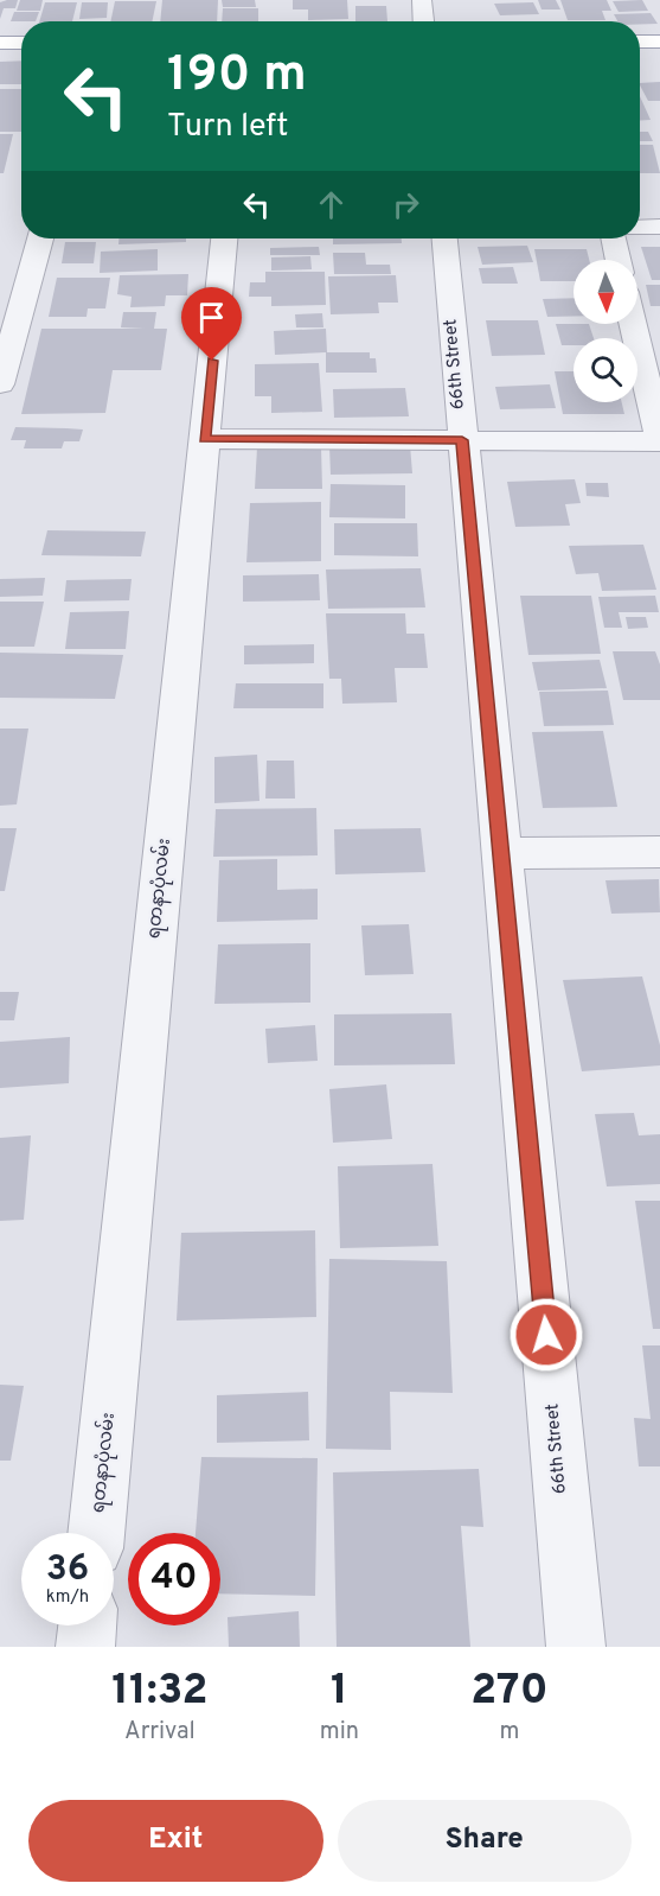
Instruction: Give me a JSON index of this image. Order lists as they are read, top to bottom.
{
  "streets": {
    "street": ["66th Street", "ရတနာပုံလမ်း"]
  },
  "north": "bottom",
  "page": {
    "turn": ["190 m", "Turn left"],
    "speed": "36 km/h",
    "limit": "40",
    "eta": [
      "11:32",
      "Arrival",
      "1",
      "min",
      "270",
      "m"
    ],
    "buttons": ["Exit", "Share"]
  }
}
